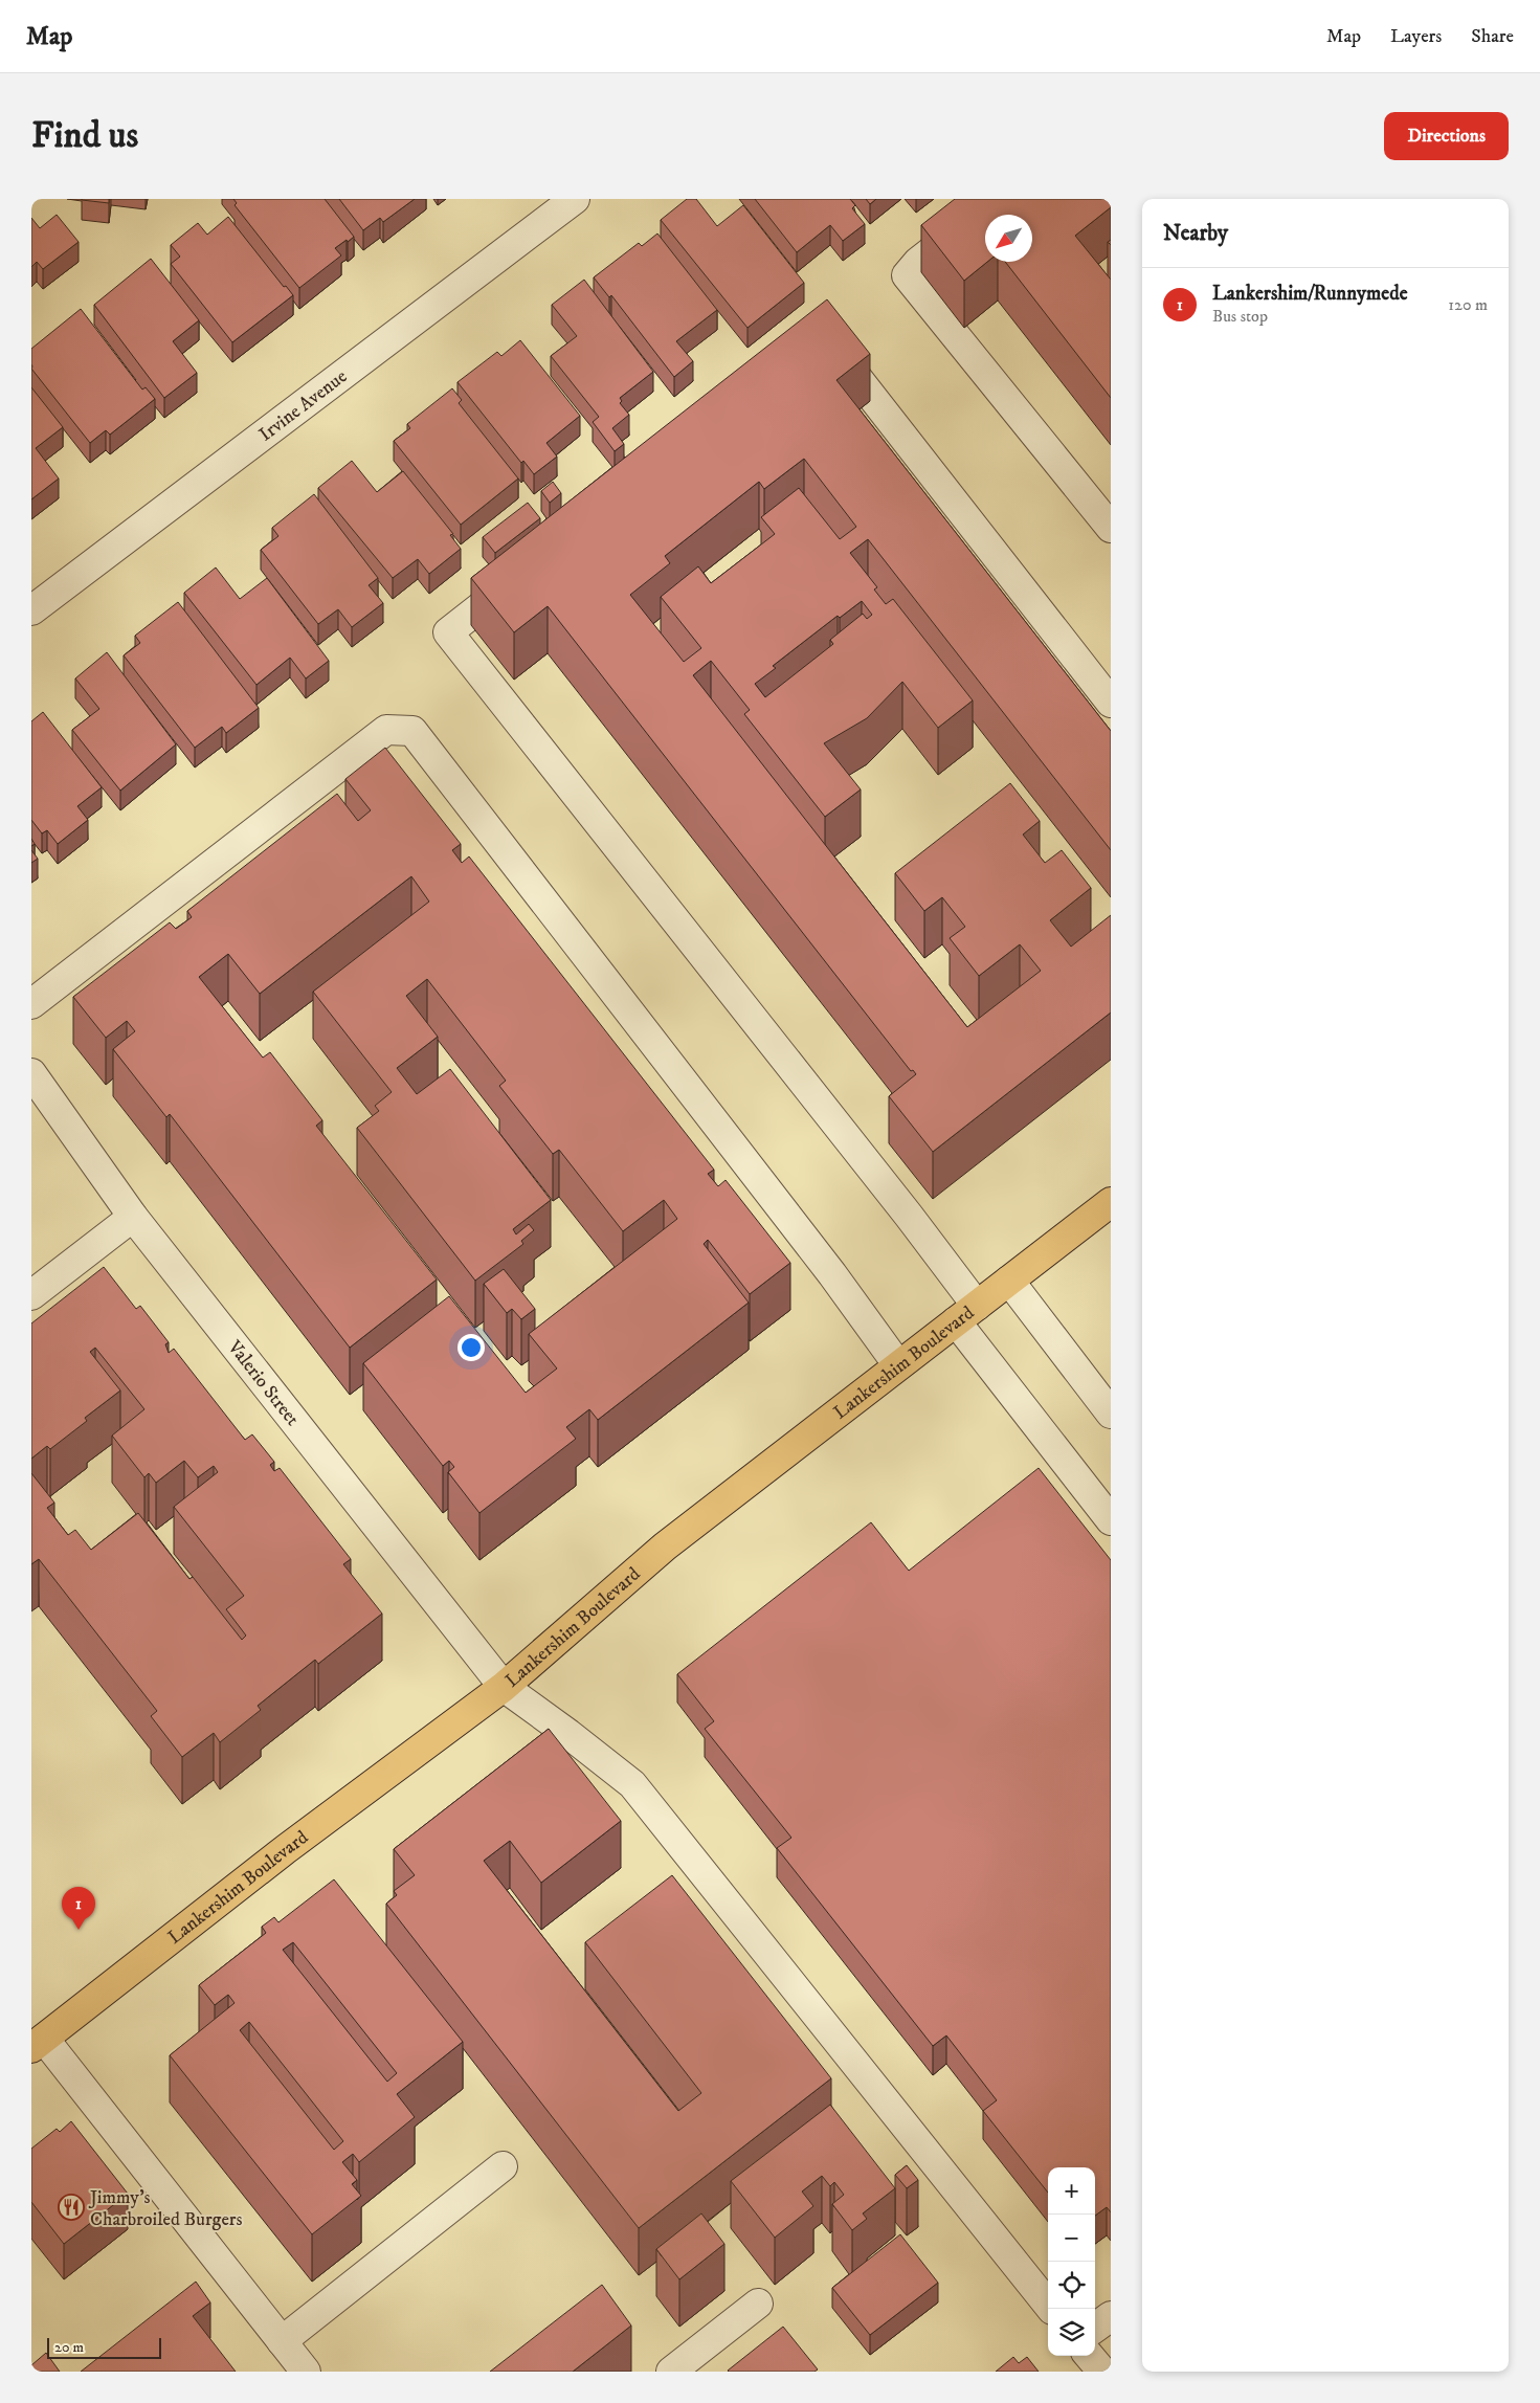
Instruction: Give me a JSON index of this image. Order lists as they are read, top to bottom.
{
  "streets": {
    "main road": ["Lankershim Boulevard"],
    "street": ["Irvine Avenue", "Valerio Street"]
  },
  "crossings": [
    ["Lankershim Boulevard", "Valerio Street"]
  ],
  "places": {
    "restaurant": ["Jimmy's Charbroiled Burgers"]
  },
  "scale_bar": "20 m",
  "north": "bottom left",
  "page": {
    "header": "Map",
    "nav": ["Map", "Layers", "Share"],
    "buttons": "Directions",
    "title": "Find us",
    "heading": "Nearby",
    "list": [
      {
        "mark": "1",
        "name": "Lankershim/Runnymede",
        "note": "Bus stop",
        "value": "120 m"
      }
    ],
    "pins": "1",
    "map_buttons": ["+", "−"],
    "scale": "20 m"
  }
}
